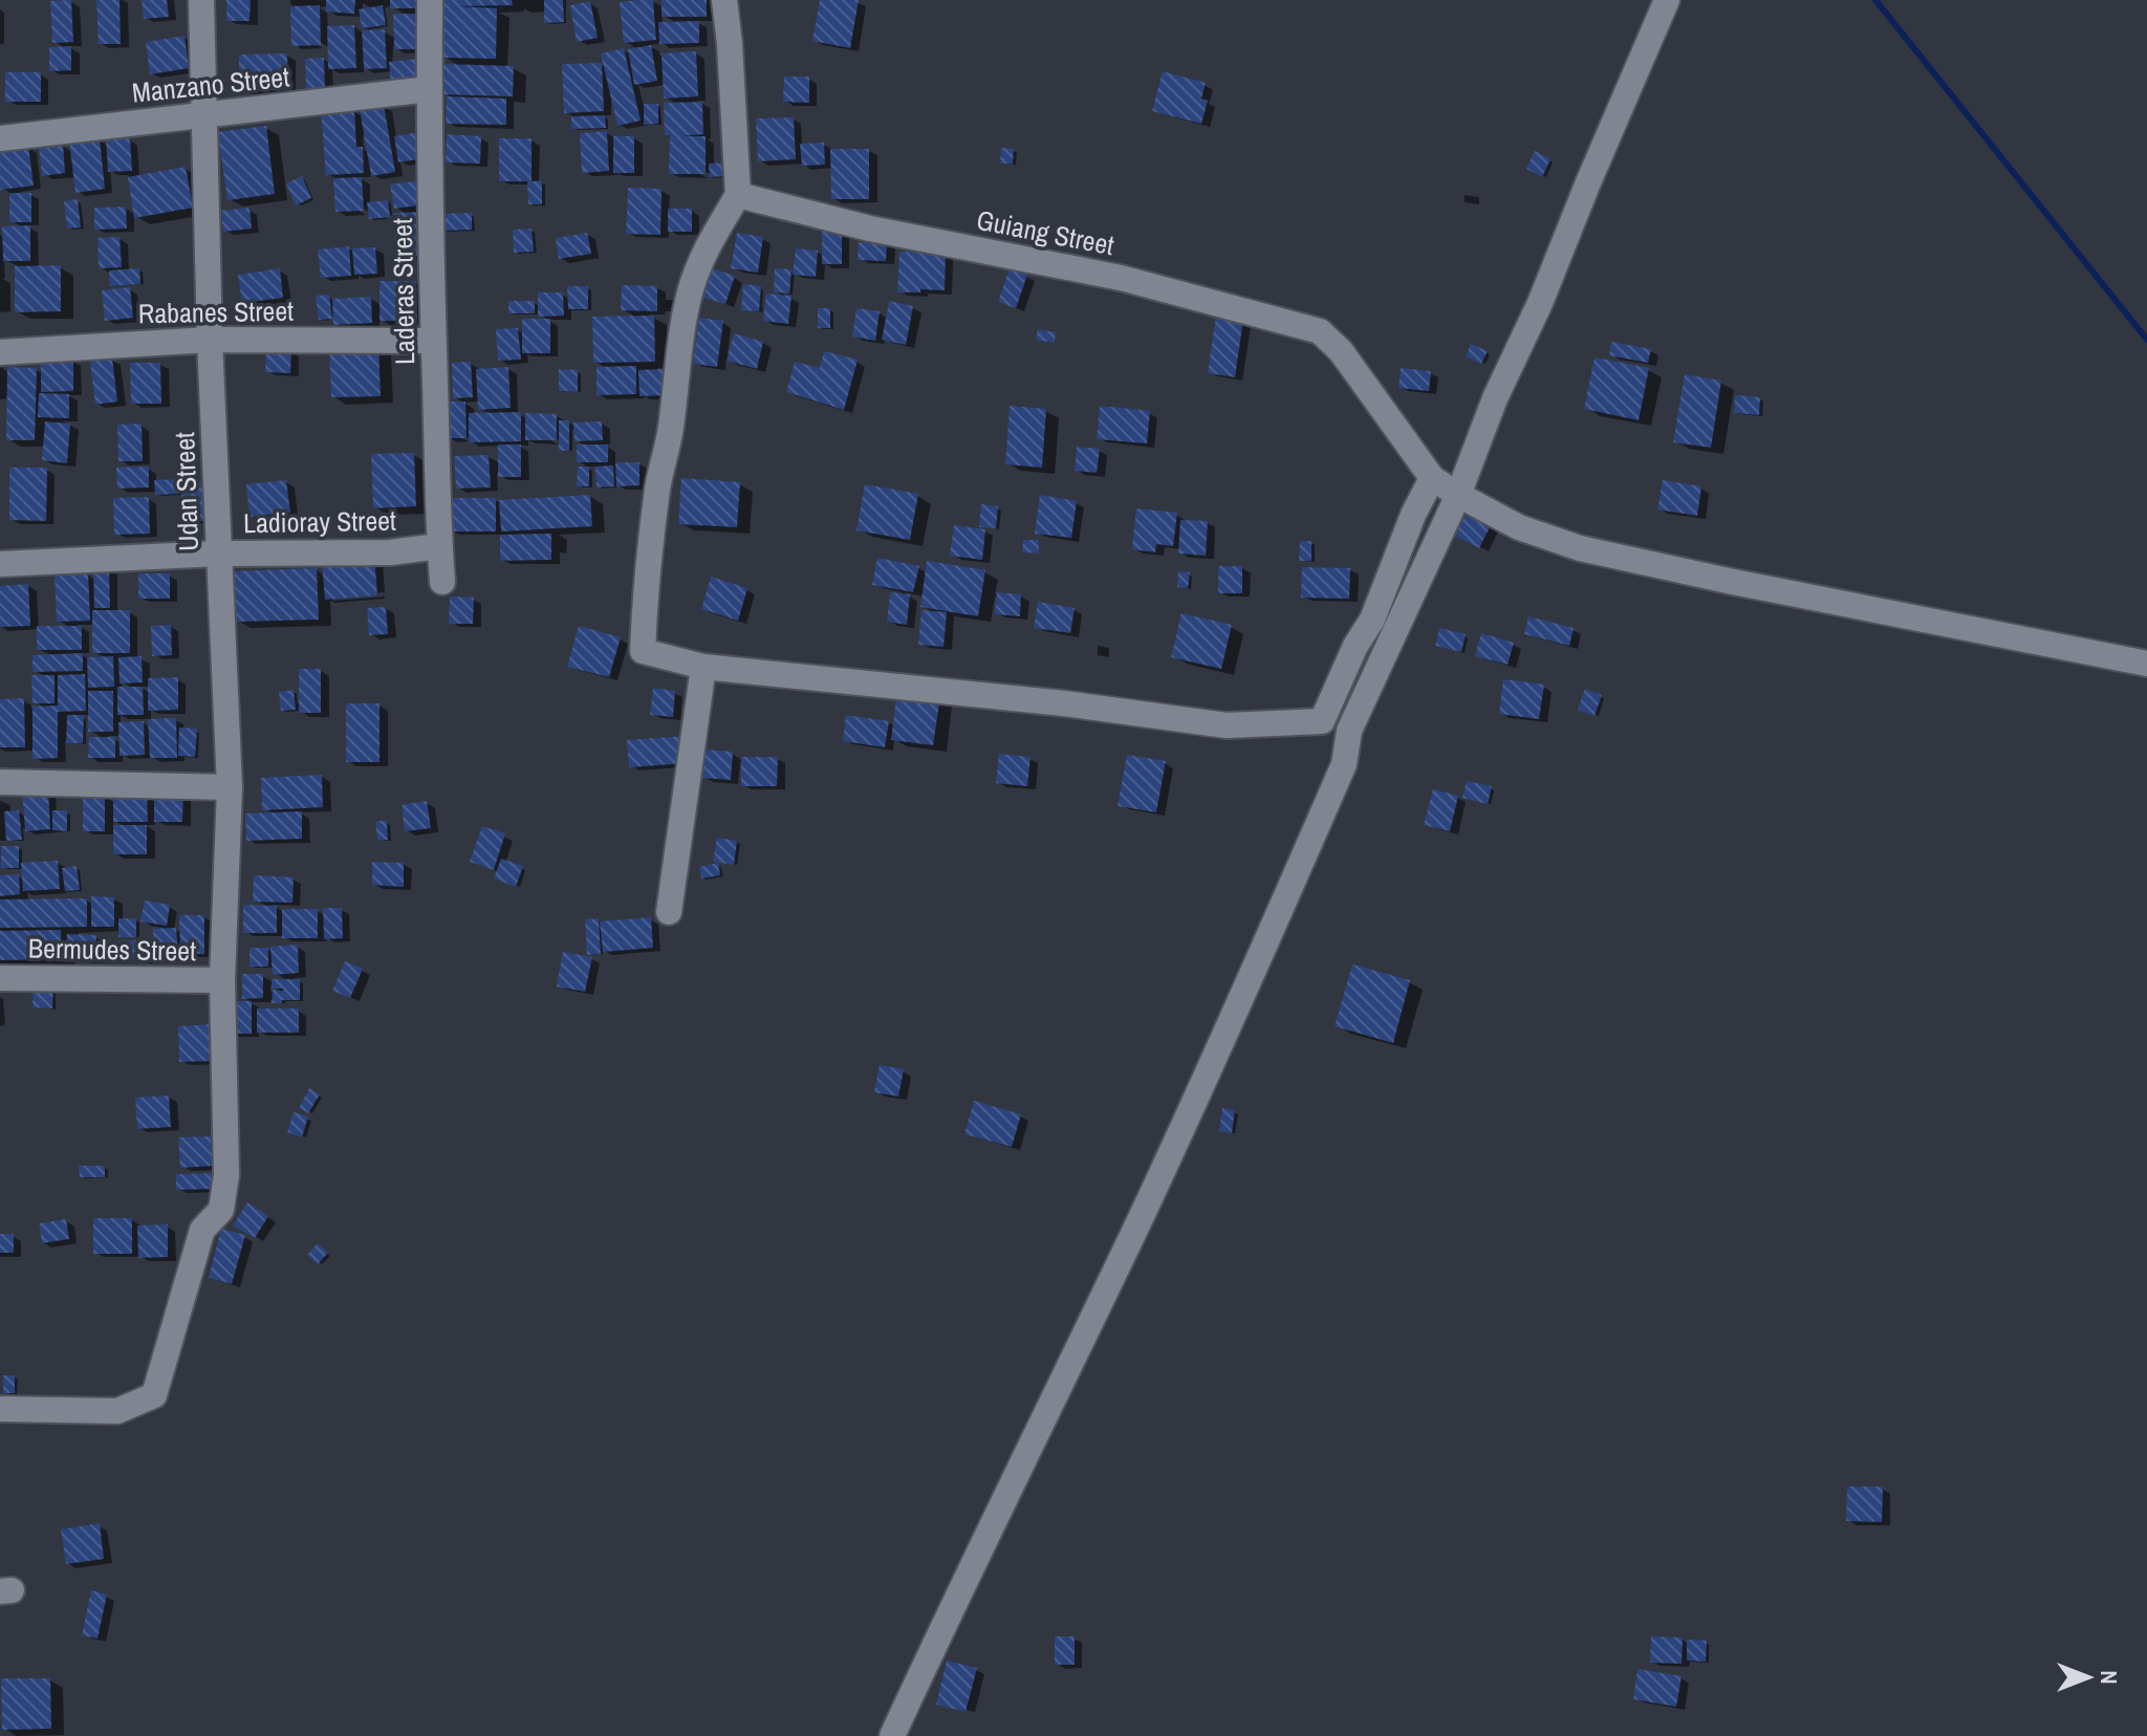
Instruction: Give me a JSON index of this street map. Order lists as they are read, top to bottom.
{
  "streets": {
    "street": [
      "Manzano Street",
      "Guiang Street",
      "Laderas Street",
      "Rabanes Street",
      "Udan Street",
      "Ladioray Street",
      "Bermudes Street"
    ]
  },
  "crossings": [
    ["Manzano Street", "Laderas Street"],
    ["Manzano Street", "Udan Street"],
    ["Laderas Street", "Rabanes Street"],
    ["Laderas Street", "Ladioray Street"],
    ["Rabanes Street", "Udan Street"],
    ["Udan Street", "Ladioray Street"],
    ["Udan Street", "Bermudes Street"]
  ],
  "north": "right"
}
